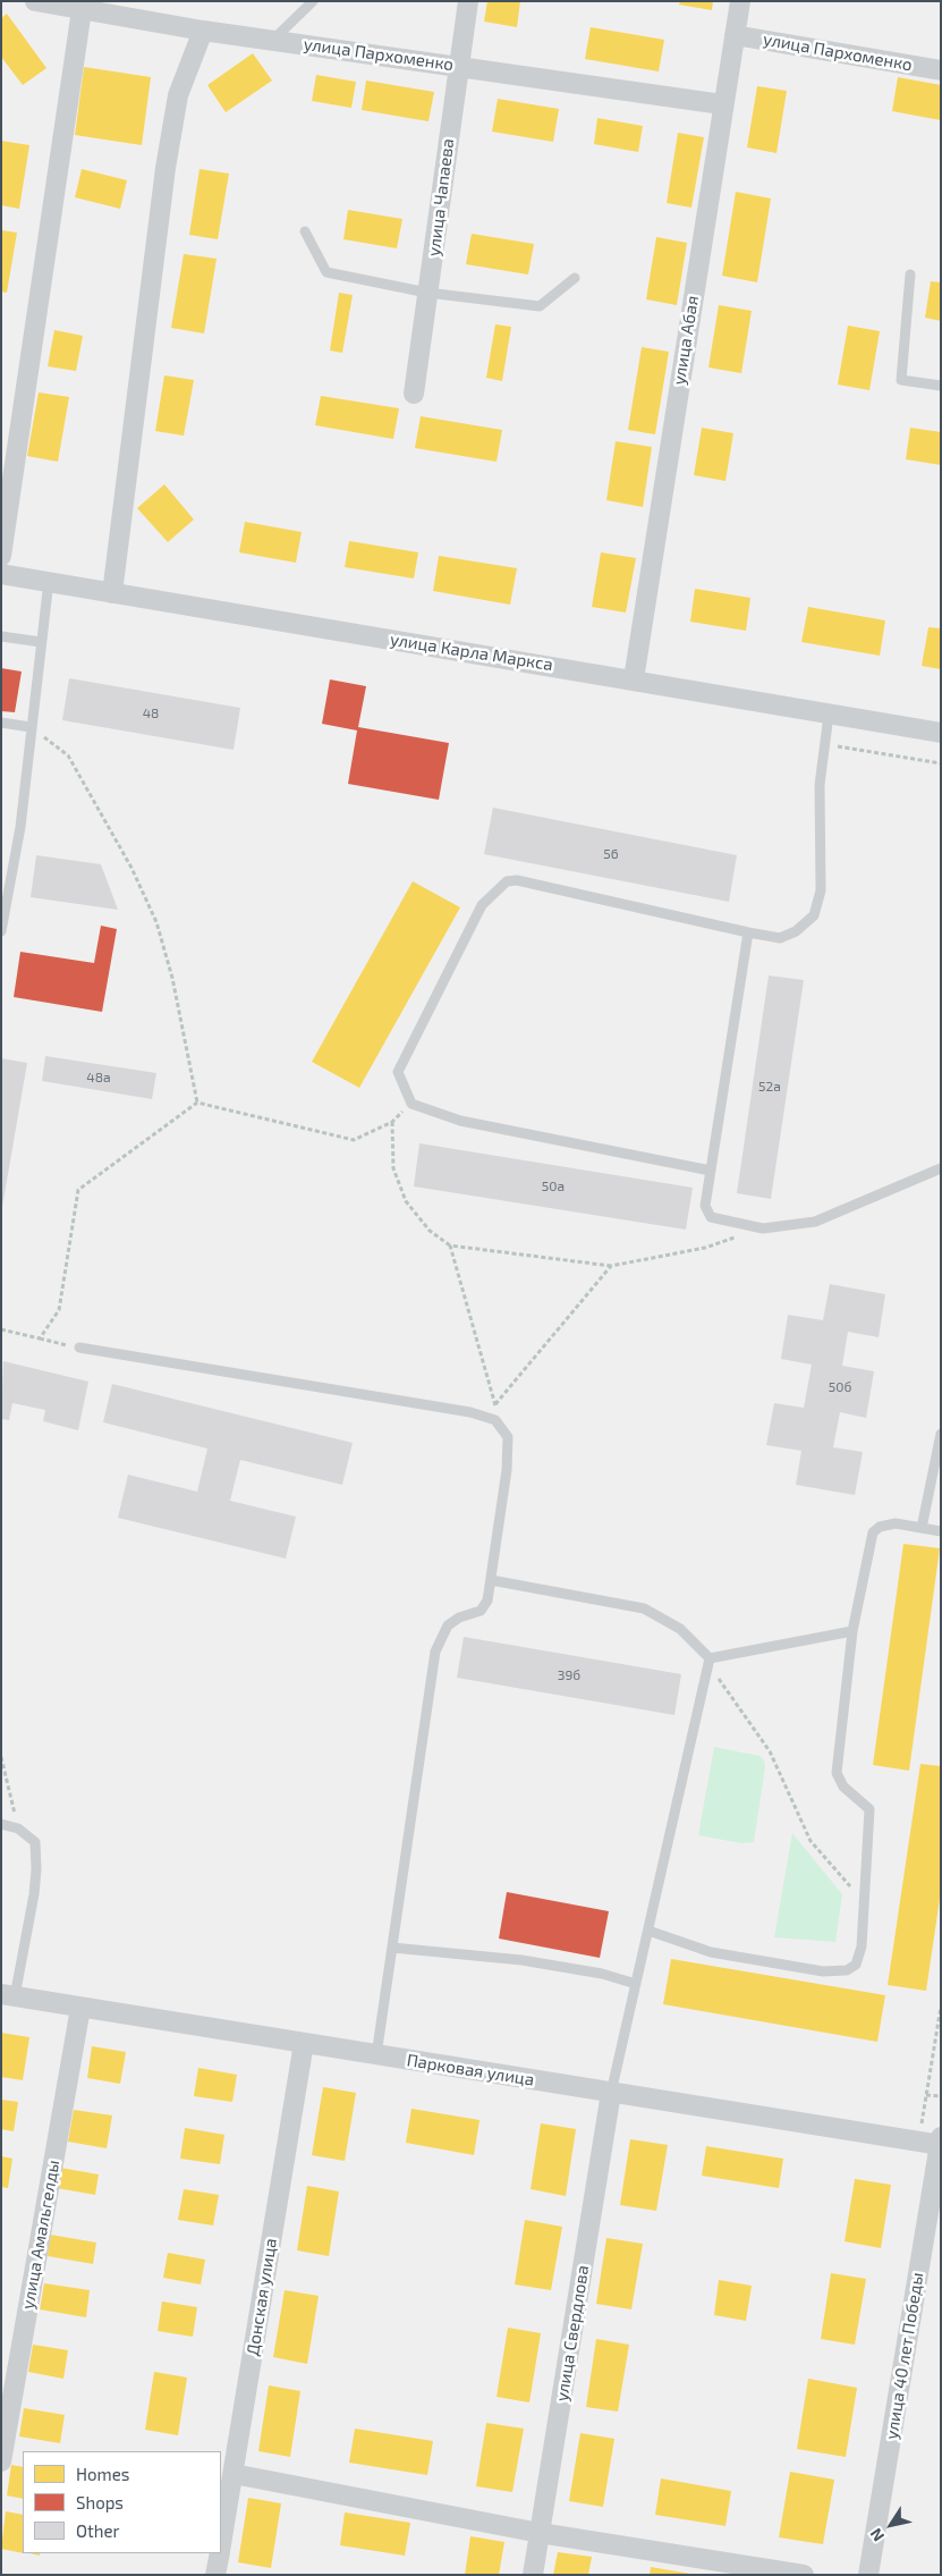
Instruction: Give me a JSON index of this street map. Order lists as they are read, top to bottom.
{
  "streets": {
    "street": [
      "улица Пархоменко",
      "улица Чапаева",
      "улица Абая",
      "улица Карла Маркса",
      "Парковая улица",
      "улица Амальгелды",
      "Донская улица",
      "улица Свердлова",
      "улица 40 лет Победы"
    ]
  },
  "crossings": [
    ["улица Пархоменко", "улица Чапаева"],
    ["улица Пархоменко", "улица Абая"],
    ["улица Абая", "улица Карла Маркса"],
    ["Парковая улица", "улица Амальгелды"],
    ["Парковая улица", "Донская улица"],
    ["Парковая улица", "улица Свердлова"],
    ["Парковая улица", "улица 40 лет Победы"]
  ],
  "house_numbers": [
    "48",
    "56",
    "48а",
    "52а",
    "50а",
    "50б",
    "39б"
  ],
  "legend": ["Homes", "Shops", "Other"],
  "north": "bottom left"
}
